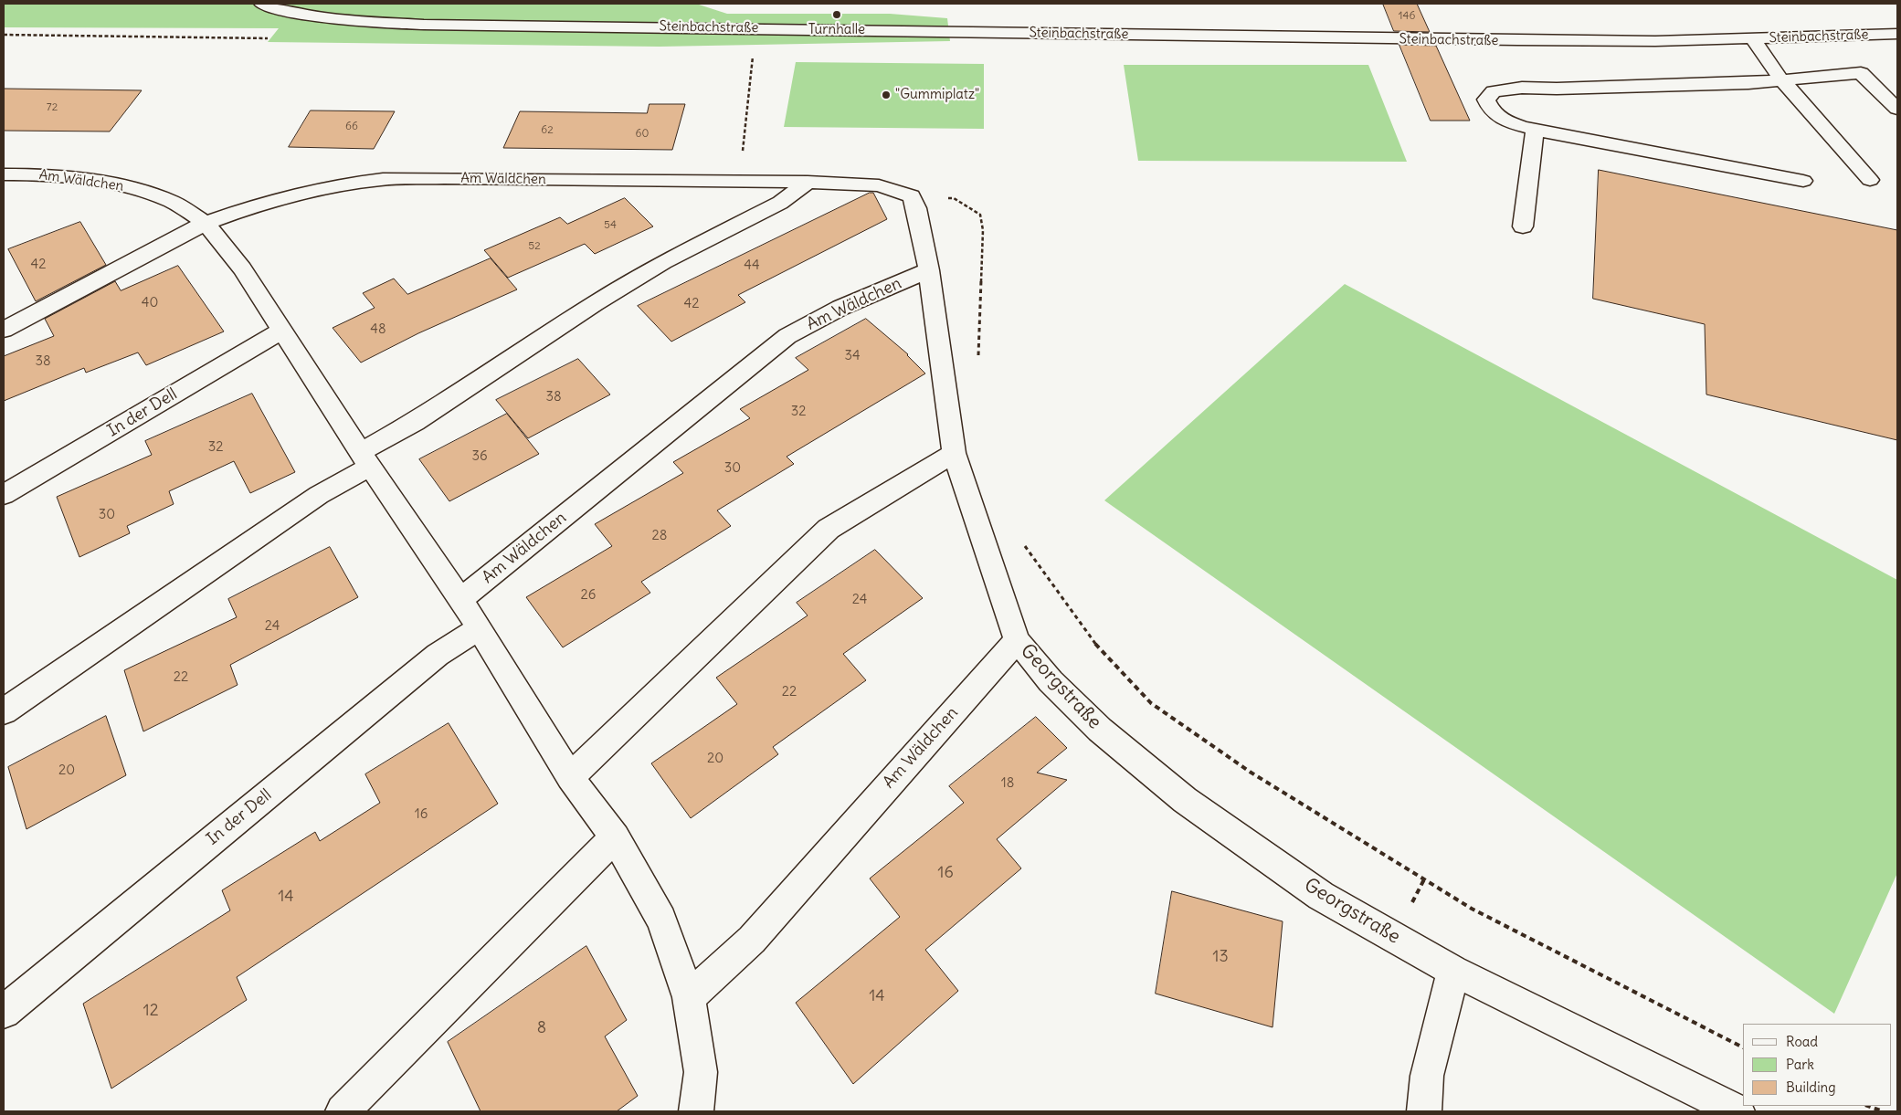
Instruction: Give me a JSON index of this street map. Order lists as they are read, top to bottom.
{
  "streets": {
    "street": [
      "Steinbachstraße",
      "Am Wäldchen",
      "In der Dell",
      "Georgstraße"
    ]
  },
  "crossings": [
    ["Am Wäldchen", "In der Dell"],
    ["Am Wäldchen", "Georgstraße"]
  ],
  "places": ["Turnhalle", "\"Gummiplatz\""],
  "house_numbers": [
    "146",
    "72",
    "66",
    "62",
    "60",
    "54",
    "52",
    "42",
    "44",
    "40",
    "42",
    "48",
    "34",
    "38",
    "38",
    "32",
    "32",
    "36",
    "30",
    "30",
    "28",
    "26",
    "24",
    "24",
    "22",
    "22",
    "20",
    "20",
    "18",
    "16",
    "16",
    "14",
    "13",
    "14",
    "12",
    "8"
  ],
  "legend": ["Road", "Park", "Building"]
}
